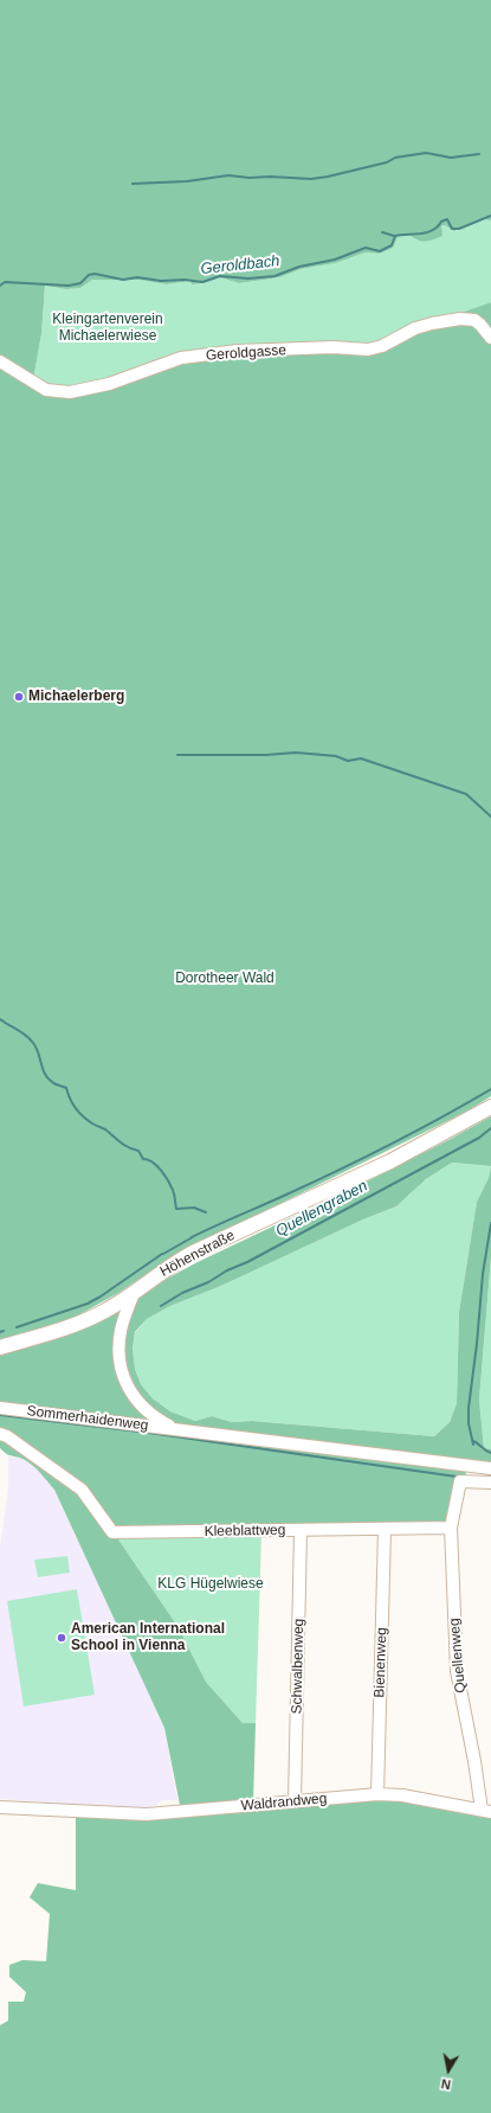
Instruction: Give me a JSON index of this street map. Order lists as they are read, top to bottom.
{
  "streets": {
    "main road": ["Höhenstraße"],
    "street": [
      "Geroldgasse",
      "Sommerhaidenweg",
      "Kleeblattweg",
      "Quellenweg",
      "Bienenweg",
      "Schwalbenweg",
      "Waldrandweg"
    ]
  },
  "crossings": [
    ["Höhenstraße", "Sommerhaidenweg"],
    ["Kleeblattweg", "Quellenweg"],
    ["Kleeblattweg", "Bienenweg"],
    ["Kleeblattweg", "Schwalbenweg"],
    ["Quellenweg", "Waldrandweg"],
    ["Bienenweg", "Waldrandweg"],
    ["Schwalbenweg", "Waldrandweg"]
  ],
  "water": ["Geroldbach", "Quellengraben"],
  "parks": ["Kleingartenverein Michaelerwiese", "Dorotheer Wald", "KLG Hügelwiese"],
  "places": ["Michaelerberg", "American International School in Vienna"],
  "north": "bottom"
}
